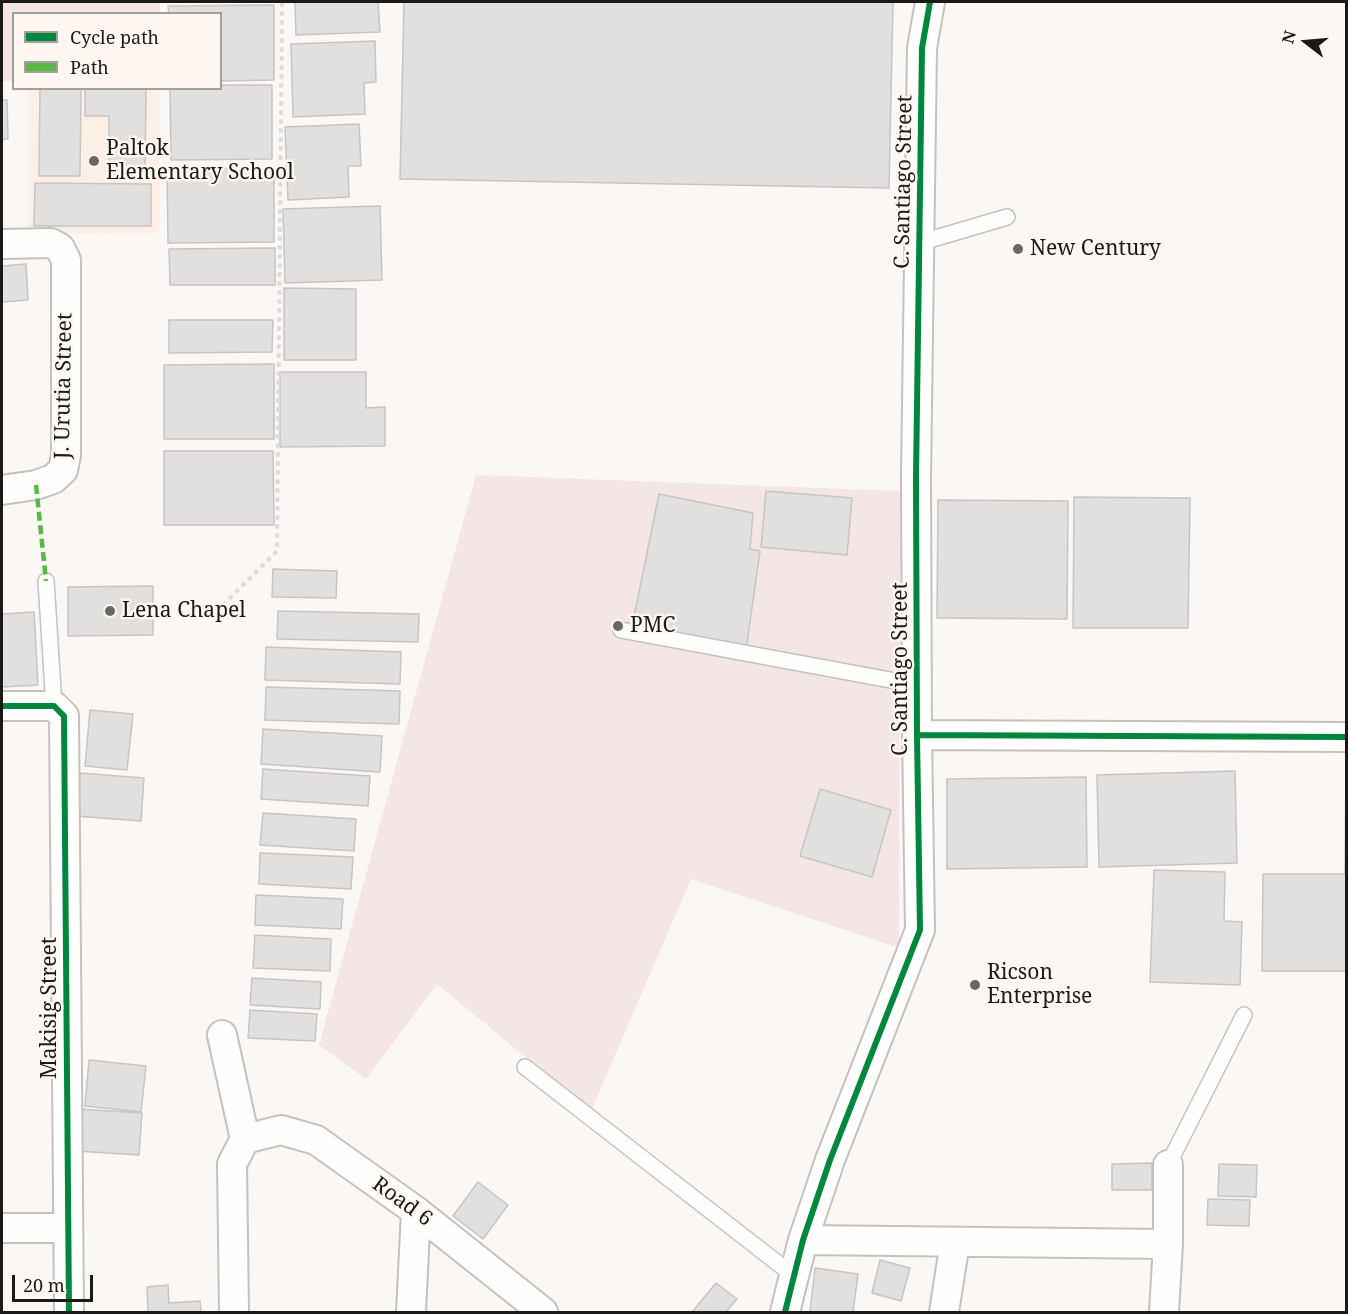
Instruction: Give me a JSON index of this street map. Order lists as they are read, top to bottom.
{
  "streets": {
    "street": [
      "C. Santiago Street",
      "J. Urutia Street",
      "Makisig Street",
      "Road 6"
    ]
  },
  "places": [
    "Paltok Elementary School",
    "New Century",
    "Lena Chapel",
    "PMC",
    "Ricson Enterprise"
  ],
  "legend": ["Cycle path", "Path"],
  "scale_bar": "20 m",
  "north": "left"
}
